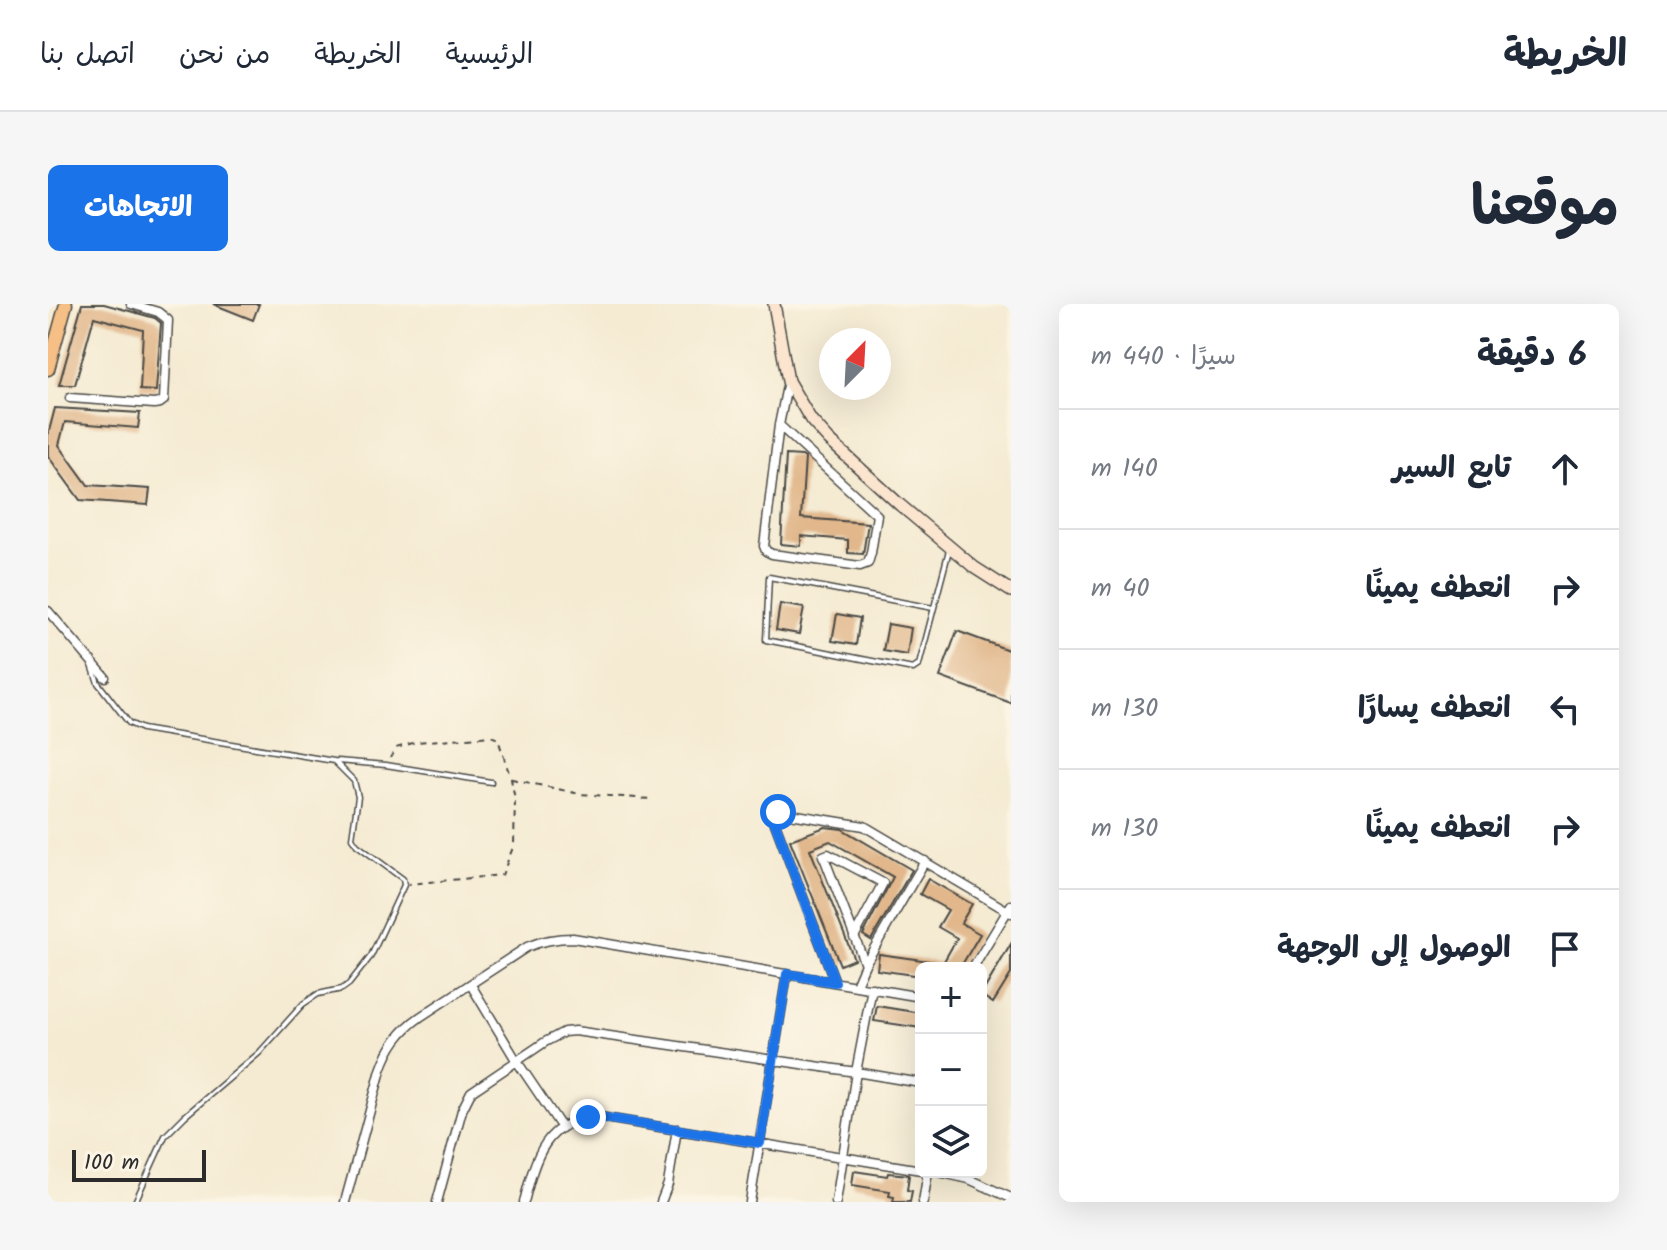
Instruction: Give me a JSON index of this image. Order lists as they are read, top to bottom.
{
  "scale_bar": "100 m",
  "north": "top right",
  "page": {
    "header": "الخريطة",
    "nav": [
      "الرئيسية",
      "الخريطة",
      "من نحن",
      "اتصل بنا"
    ],
    "title": "موقعنا",
    "buttons": "الاتجاهات",
    "heading": ["6 دقيقة", "سيرًا · 440 m"],
    "list": [
      ["تابع السير", "140 m"],
      ["انعطف يمينًا", "40 m"],
      ["انعطف يسارًا", "130 m"],
      ["انعطف يمينًا", "130 m"],
      "الوصول إلى الوجهة"
    ],
    "map_buttons": ["+", "−"],
    "scale": "100 m"
  }
}
